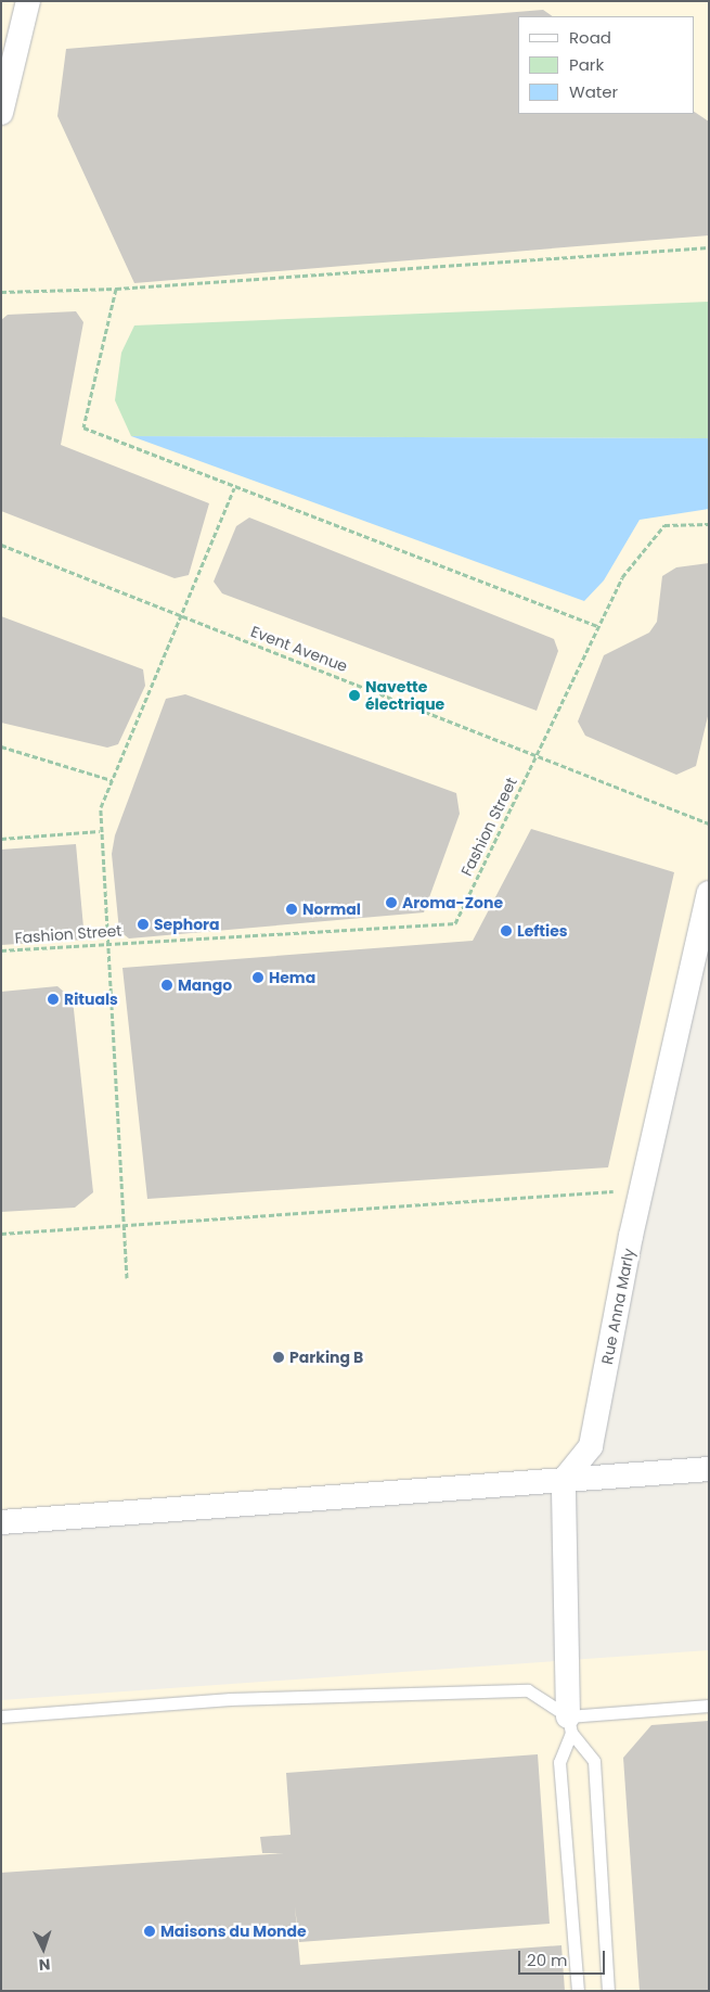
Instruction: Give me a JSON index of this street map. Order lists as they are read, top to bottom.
{
  "streets": {
    "street": ["Rue Anna Marly"],
    "path": ["Event Avenue", "Fashion Street"]
  },
  "crossings": [
    ["Event Avenue", "Fashion Street"]
  ],
  "places": [
    "Navette électrique",
    "Aroma-Zone",
    "Normal",
    "Sephora",
    "Lefties",
    "Hema",
    "Mango",
    "Rituals",
    "Parking B",
    "Maisons du Monde"
  ],
  "legend": ["Road", "Park", "Water"],
  "scale_bar": "20 m",
  "north": "bottom"
}
